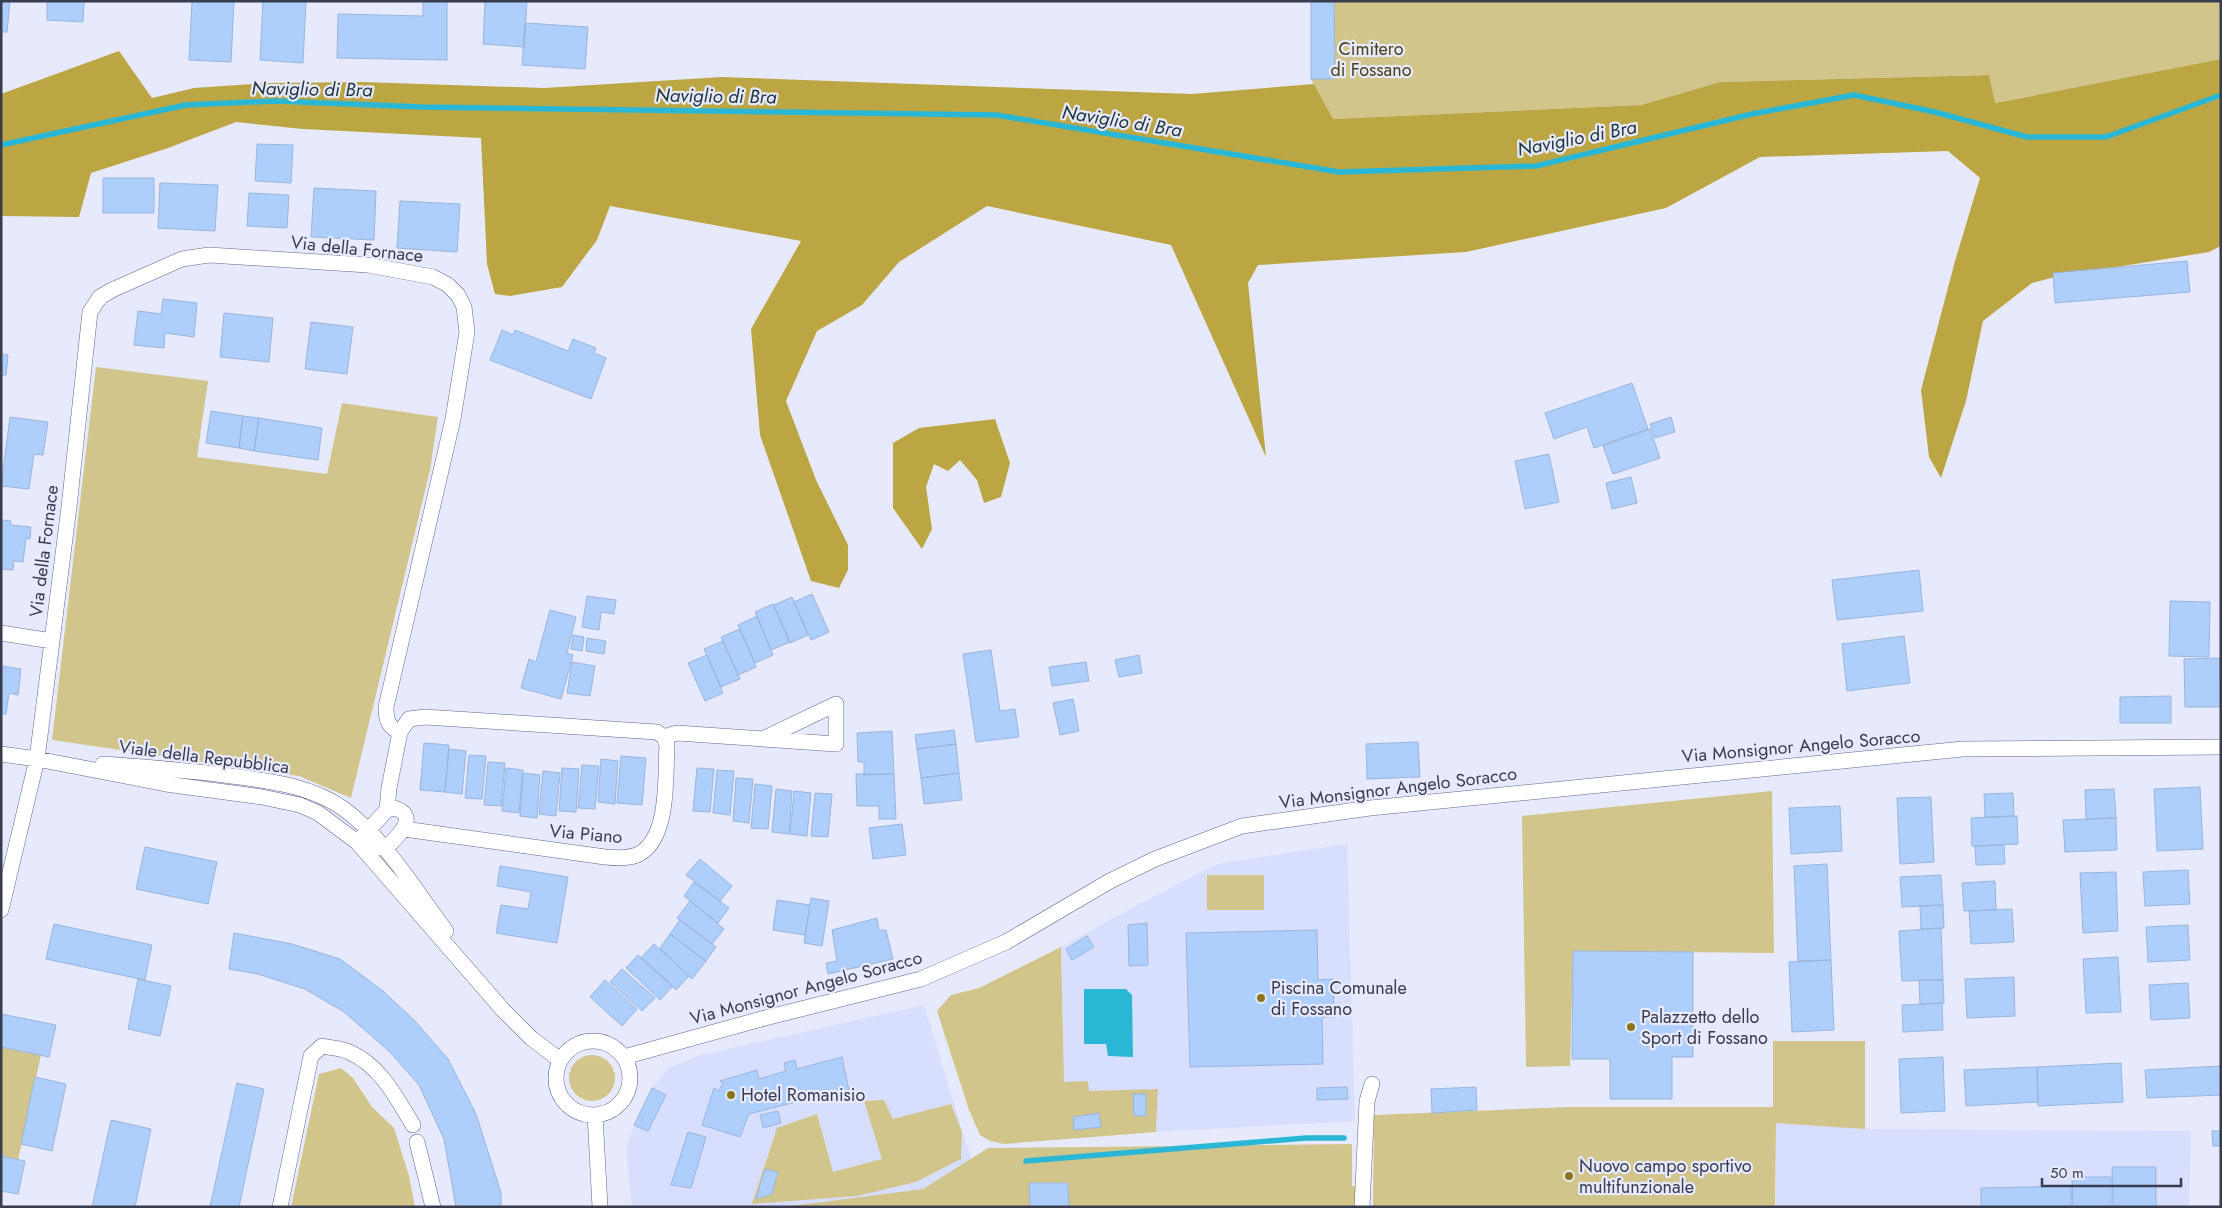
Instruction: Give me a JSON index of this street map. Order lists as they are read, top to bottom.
{
  "streets": {
    "street": [
      "Via della Fornace",
      "Via Monsignor Angelo Soracco",
      "Viale della Repubblica",
      "Via Piano"
    ]
  },
  "crossings": [
    ["Via della Fornace", "Viale della Repubblica"],
    ["Via Monsignor Angelo Soracco", "Viale della Repubblica"]
  ],
  "water": ["Naviglio di Bra"],
  "parks": ["Cimitero di Fossano"],
  "places": [
    "Piscina Comunale di Fossano",
    "Palazzetto dello Sport di Fossano",
    "Hotel Romanisio",
    "Nuovo campo sportivo multifunzionale"
  ],
  "scale_bar": "50 m"
}
